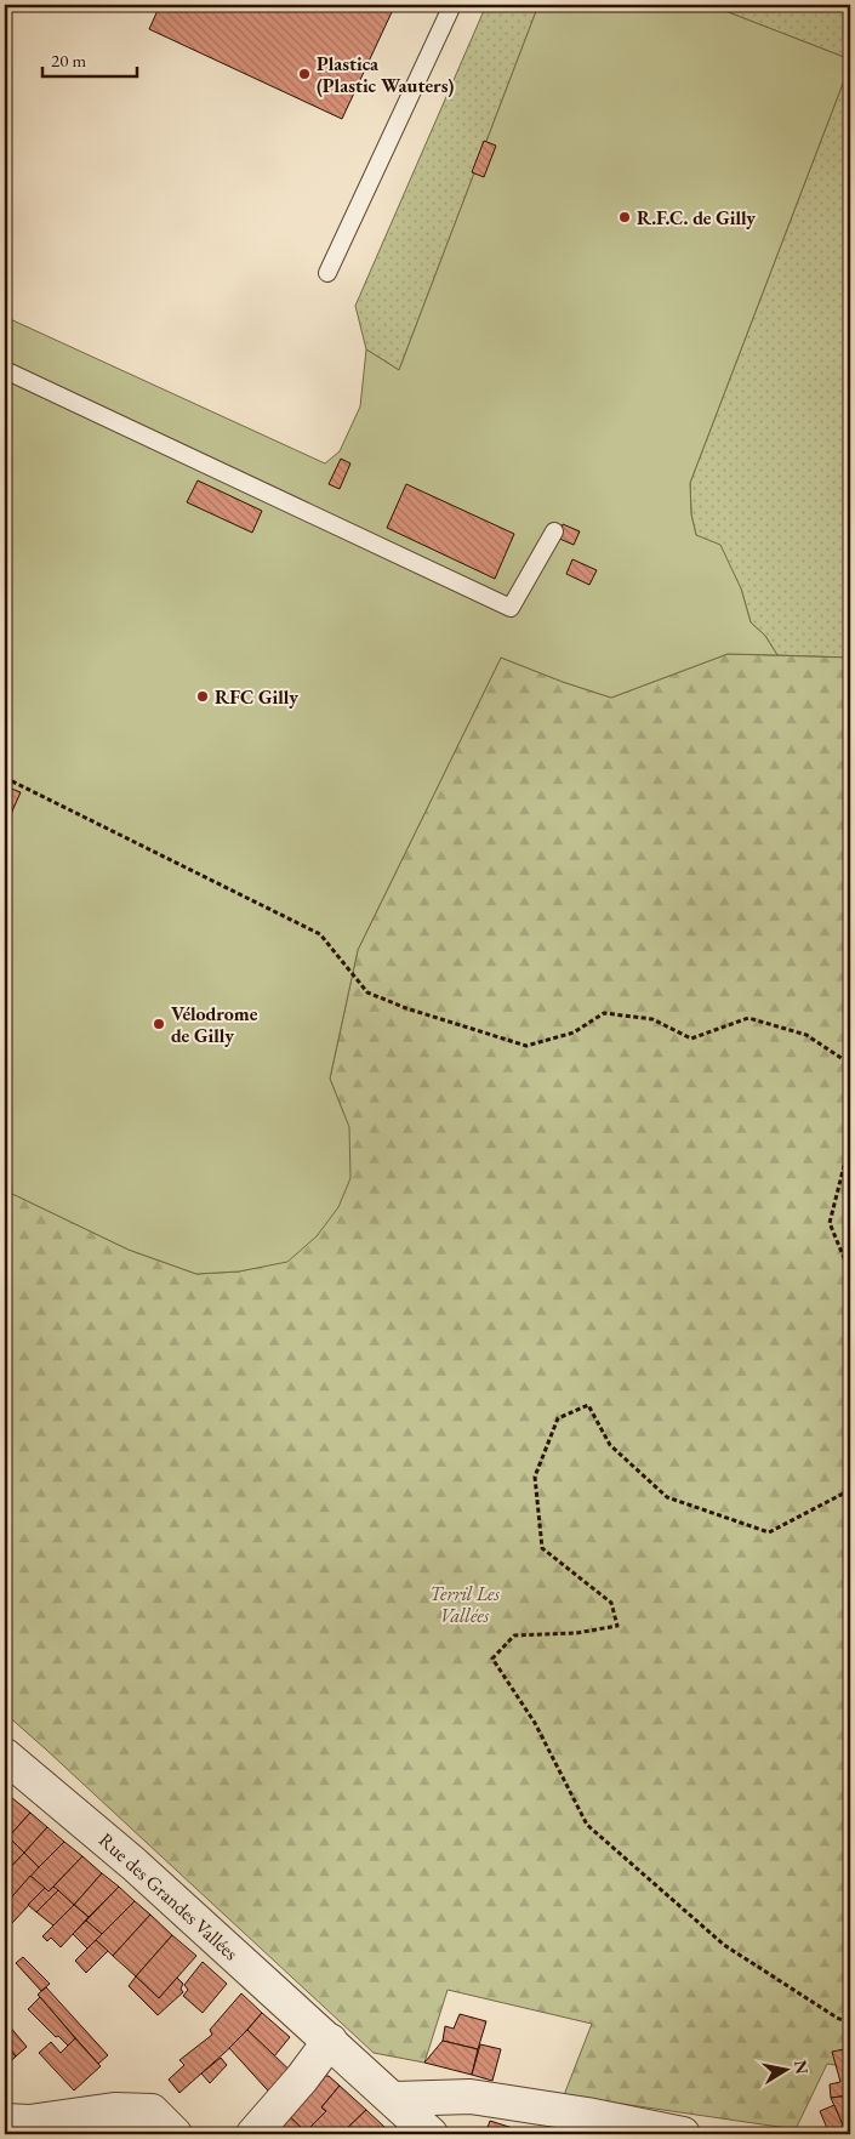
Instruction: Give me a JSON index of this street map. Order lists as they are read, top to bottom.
{
  "streets": {
    "street": ["Rue des Grandes Vallées"]
  },
  "parks": ["Terril Les Vallées"],
  "places": [
    "Plastica (Plastic Wauters)",
    "R.F.C. de Gilly",
    "RFC Gilly",
    "Vélodrome de Gilly"
  ],
  "scale_bar": "20 m",
  "north": "right"
}
